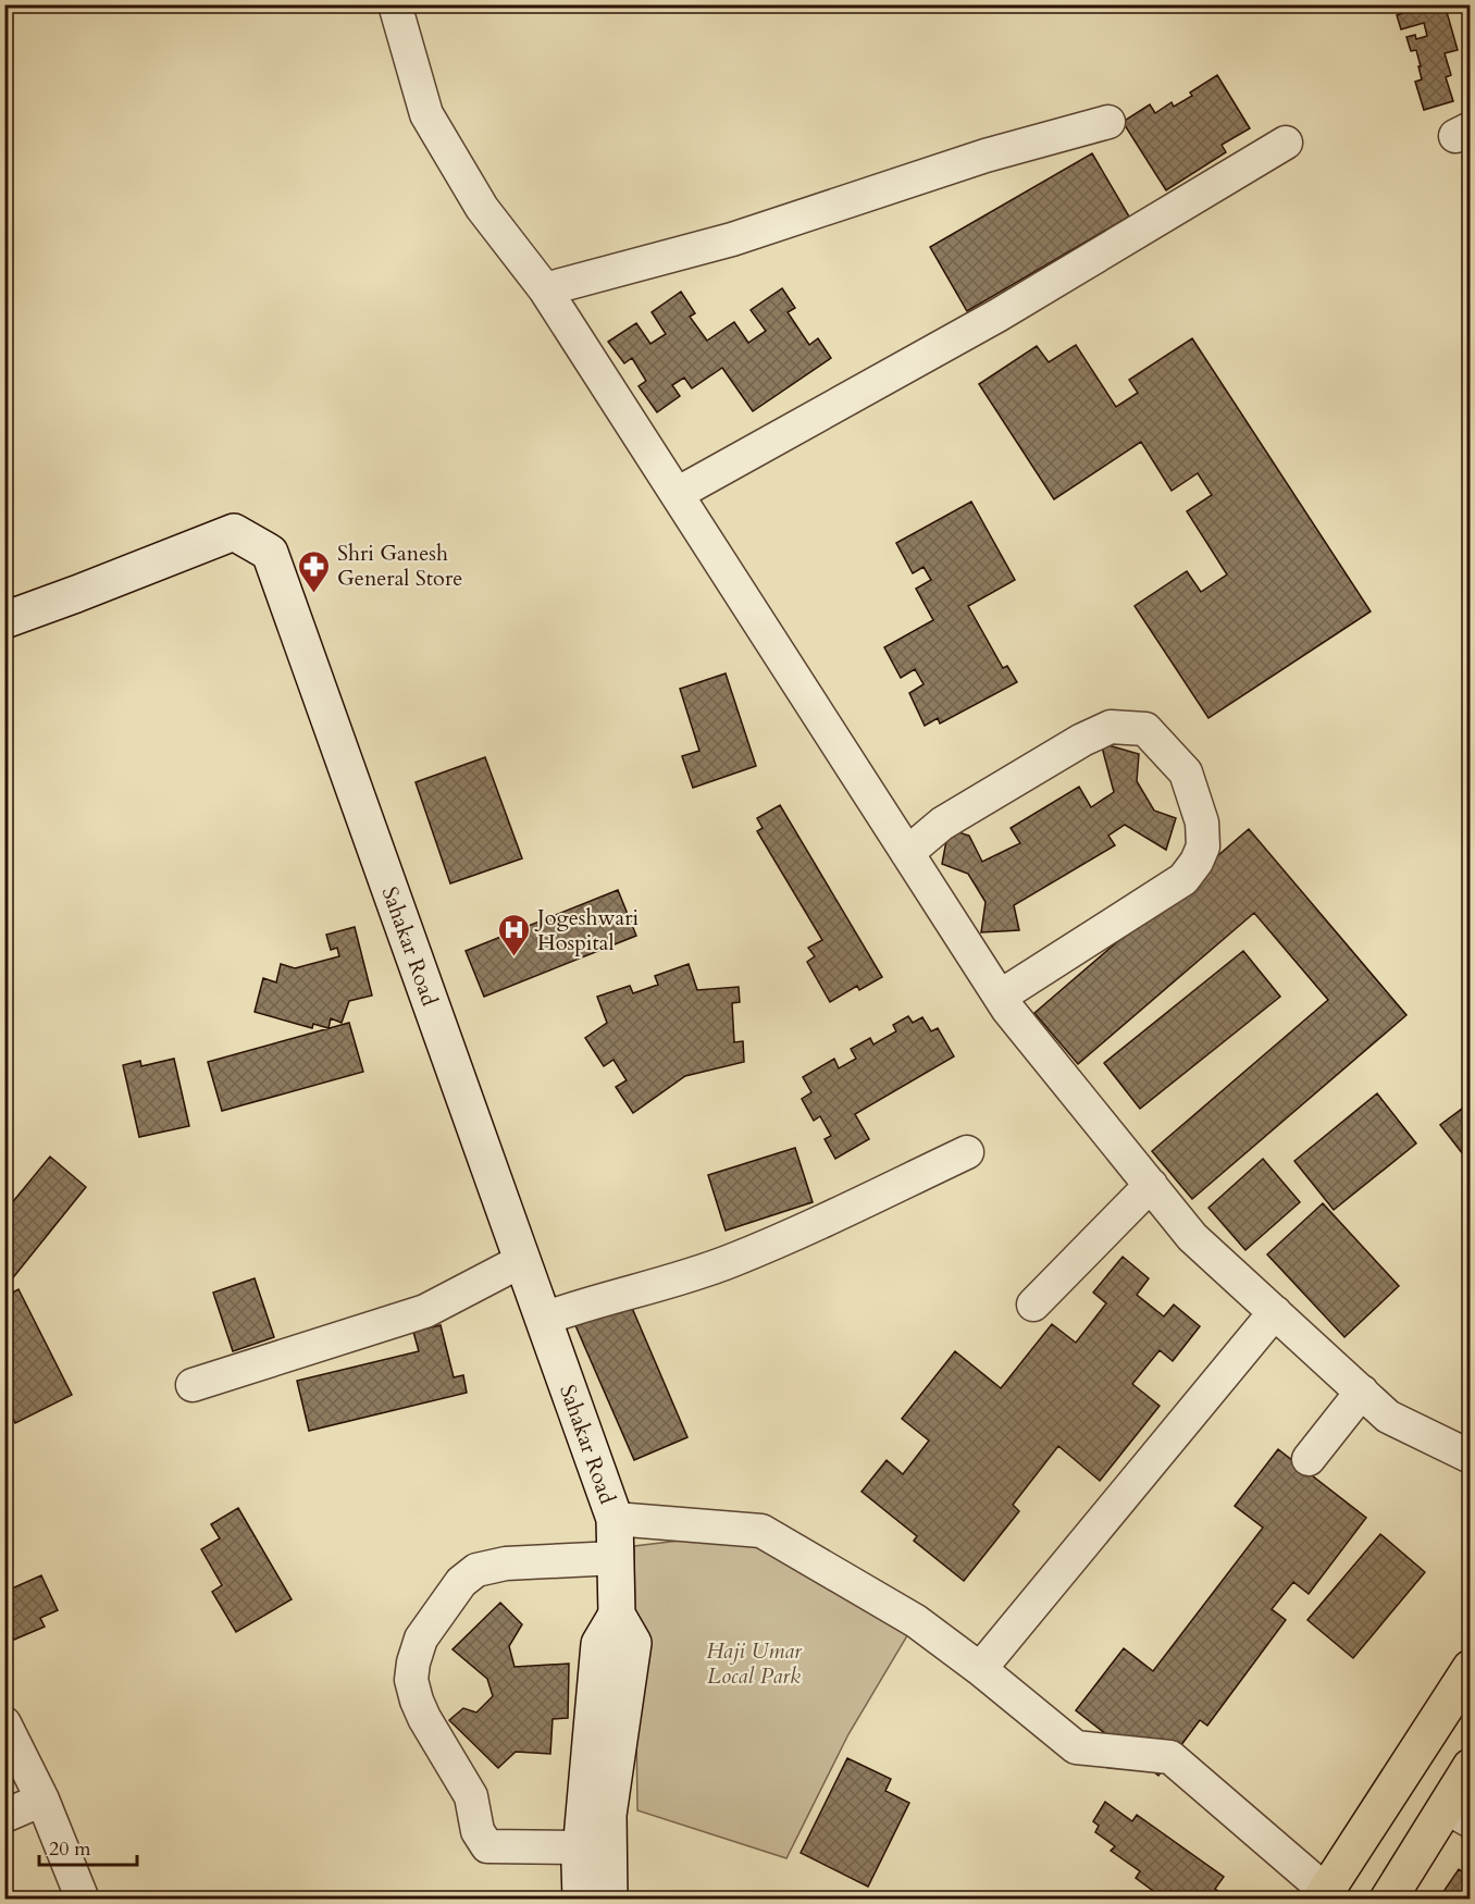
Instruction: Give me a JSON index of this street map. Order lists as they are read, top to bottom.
{
  "streets": {
    "street": ["Sahakar Road"]
  },
  "parks": ["Haji Umar Local Park"],
  "places": {
    "pharmacy": ["Shri Ganesh General Store"],
    "hospital": ["Jogeshwari Hospital"]
  },
  "scale_bar": "20 m"
}
